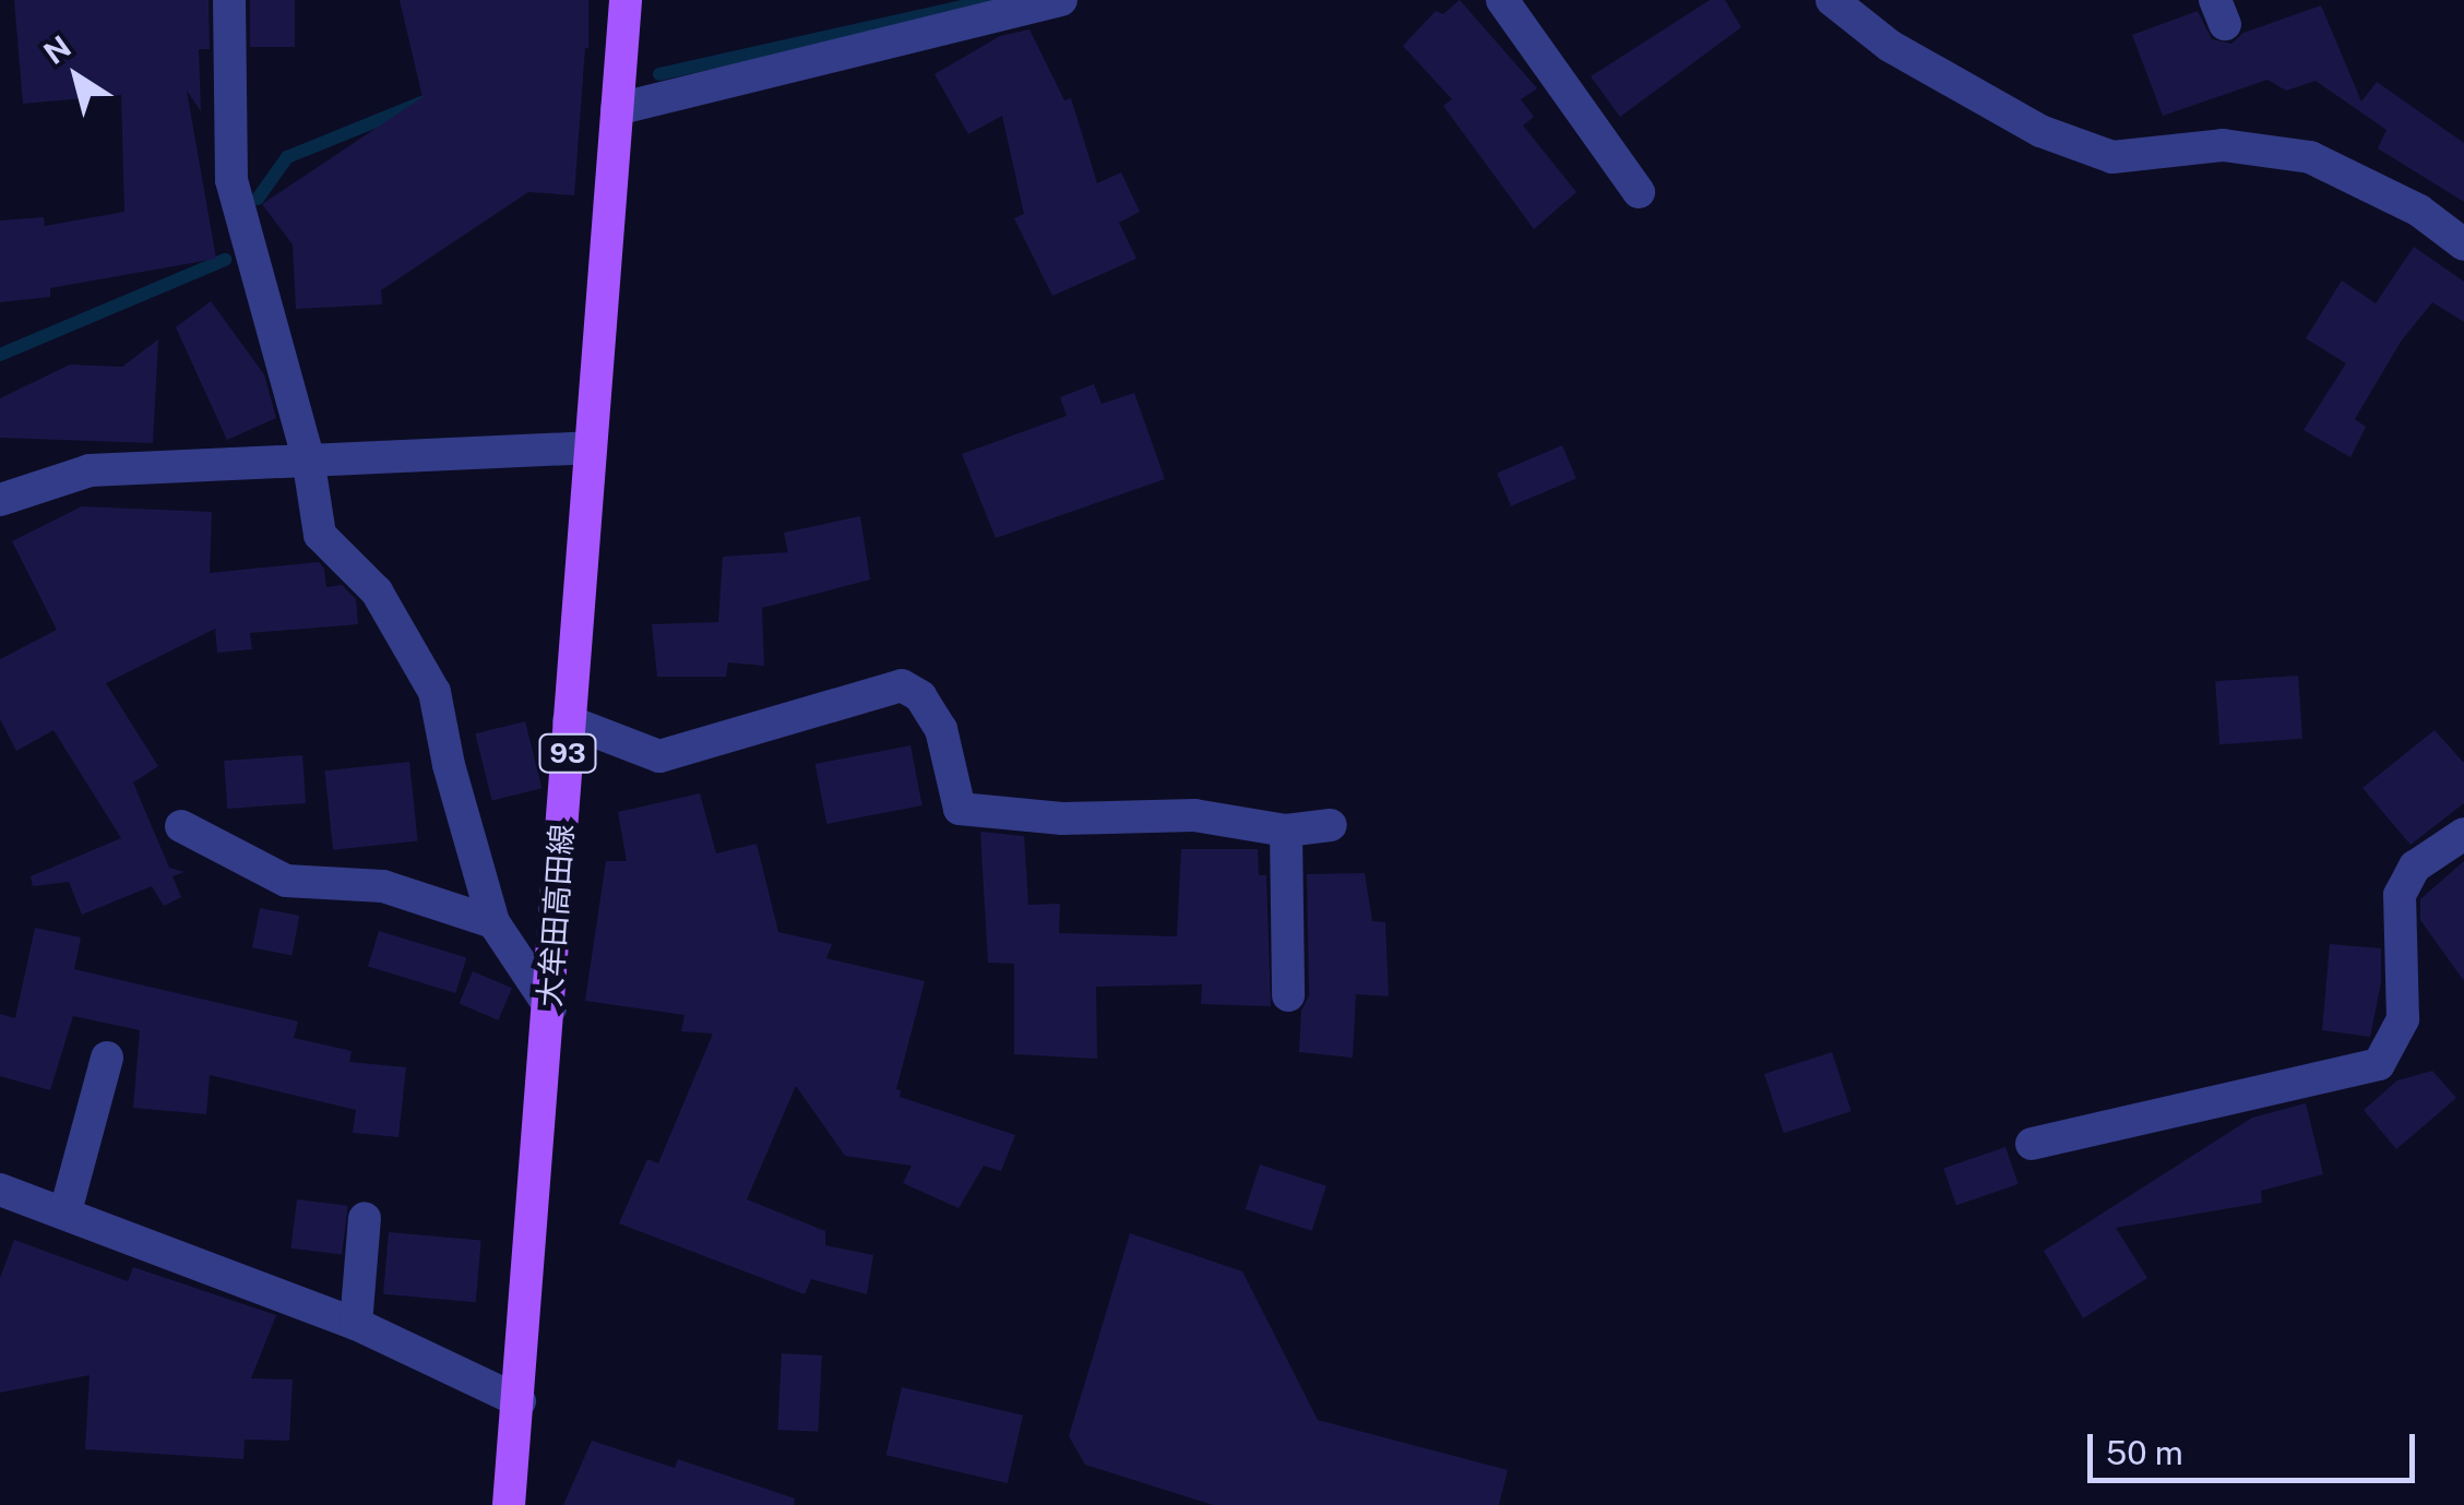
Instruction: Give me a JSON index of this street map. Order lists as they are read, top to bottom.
{
  "streets": {
    "main road": ["93", "大牟田高田線"]
  },
  "scale_bar": "50 m",
  "north": "top left"
}
